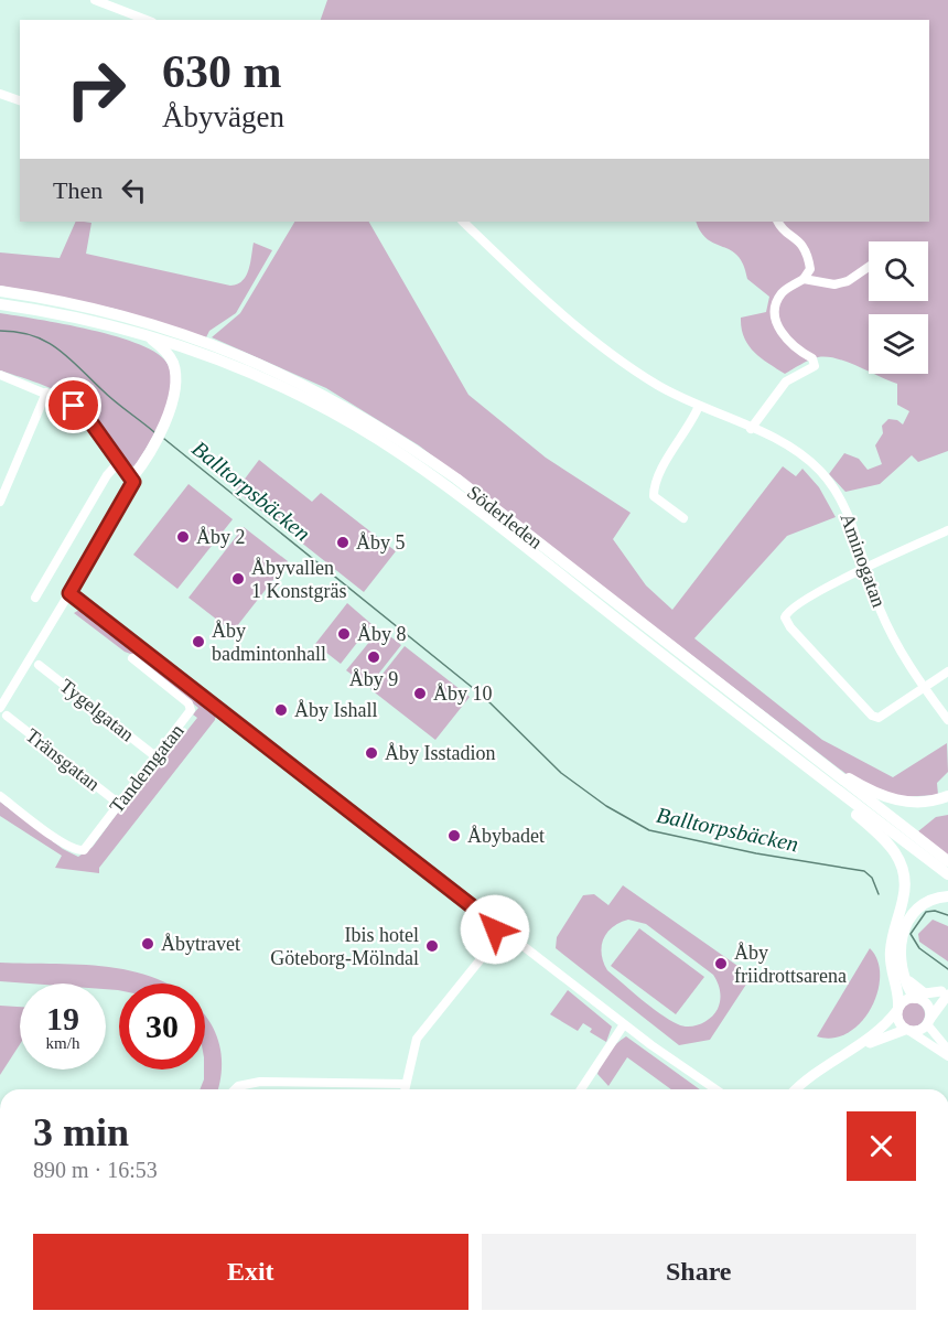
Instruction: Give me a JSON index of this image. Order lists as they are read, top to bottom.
{
  "streets": {
    "highway": ["Söderleden"],
    "street": [
      "Aminogatan",
      "Tygelgatan",
      "Tränsgatan",
      "Tandemgatan"
    ]
  },
  "crossings": [
    ["Tygelgatan", "Tandemgatan"],
    ["Tränsgatan", "Tandemgatan"]
  ],
  "water": ["Balltorpsbäcken"],
  "places": [
    "Åby 2",
    "Åby 5",
    "Åbyvallen 1 Konstgräs",
    "Åby 8",
    "Åby badmintonhall",
    "Åby 9",
    "Åby 10",
    "Åby Ishall",
    "Åby Isstadion",
    "Åbybadet",
    "Åbytravet",
    "Ibis hotel Göteborg-Mölndal",
    "Åby friidrottsarena"
  ],
  "page": {
    "turn": ["630 m", "Åbyvägen"],
    "then": "Then",
    "speed": "19 km/h",
    "limit": "30",
    "heading": ["3 min", "890 m · 16:53"],
    "buttons": ["Exit", "Share"]
  }
}
